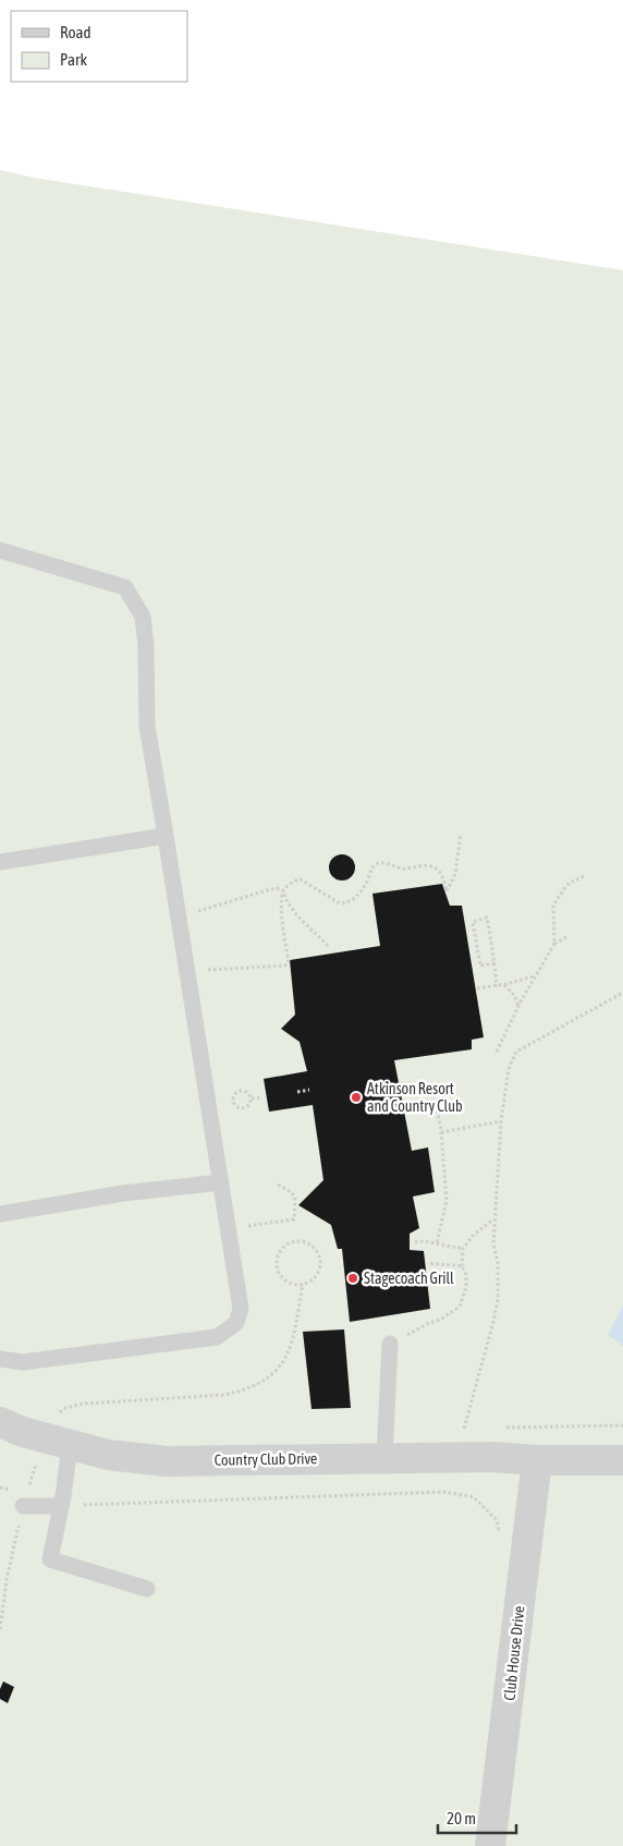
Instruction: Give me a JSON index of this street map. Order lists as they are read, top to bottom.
{
  "streets": {
    "street": ["Country Club Drive", "Club House Drive"]
  },
  "crossings": [
    ["Country Club Drive", "Club House Drive"]
  ],
  "places": ["Atkinson Resort and Country Club", "Stagecoach Grill"],
  "legend": ["Road", "Park"],
  "scale_bar": "20 m"
}
